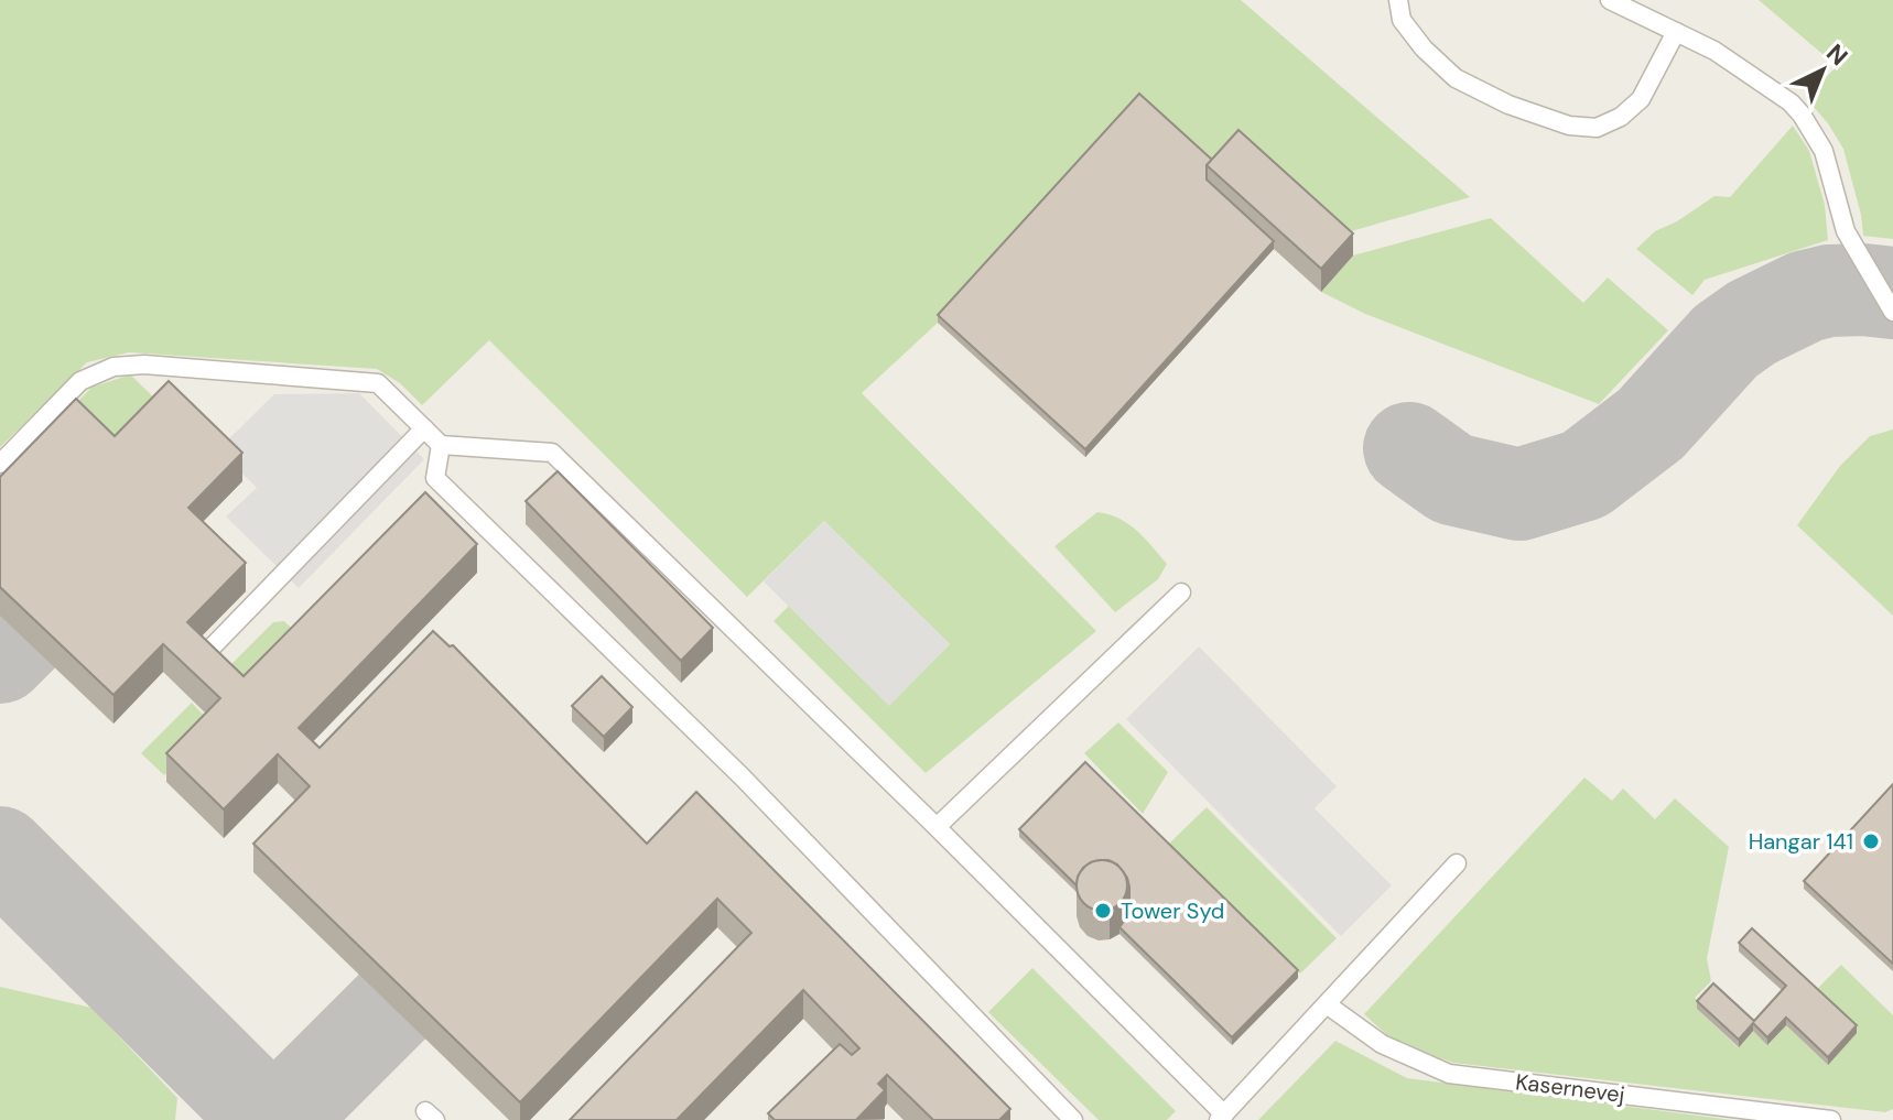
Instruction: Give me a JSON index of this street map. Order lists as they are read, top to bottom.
{
  "streets": {
    "lane": ["Kasernevej"]
  },
  "places": ["Hangar 141", "Tower Syd"],
  "north": "top right"
}
